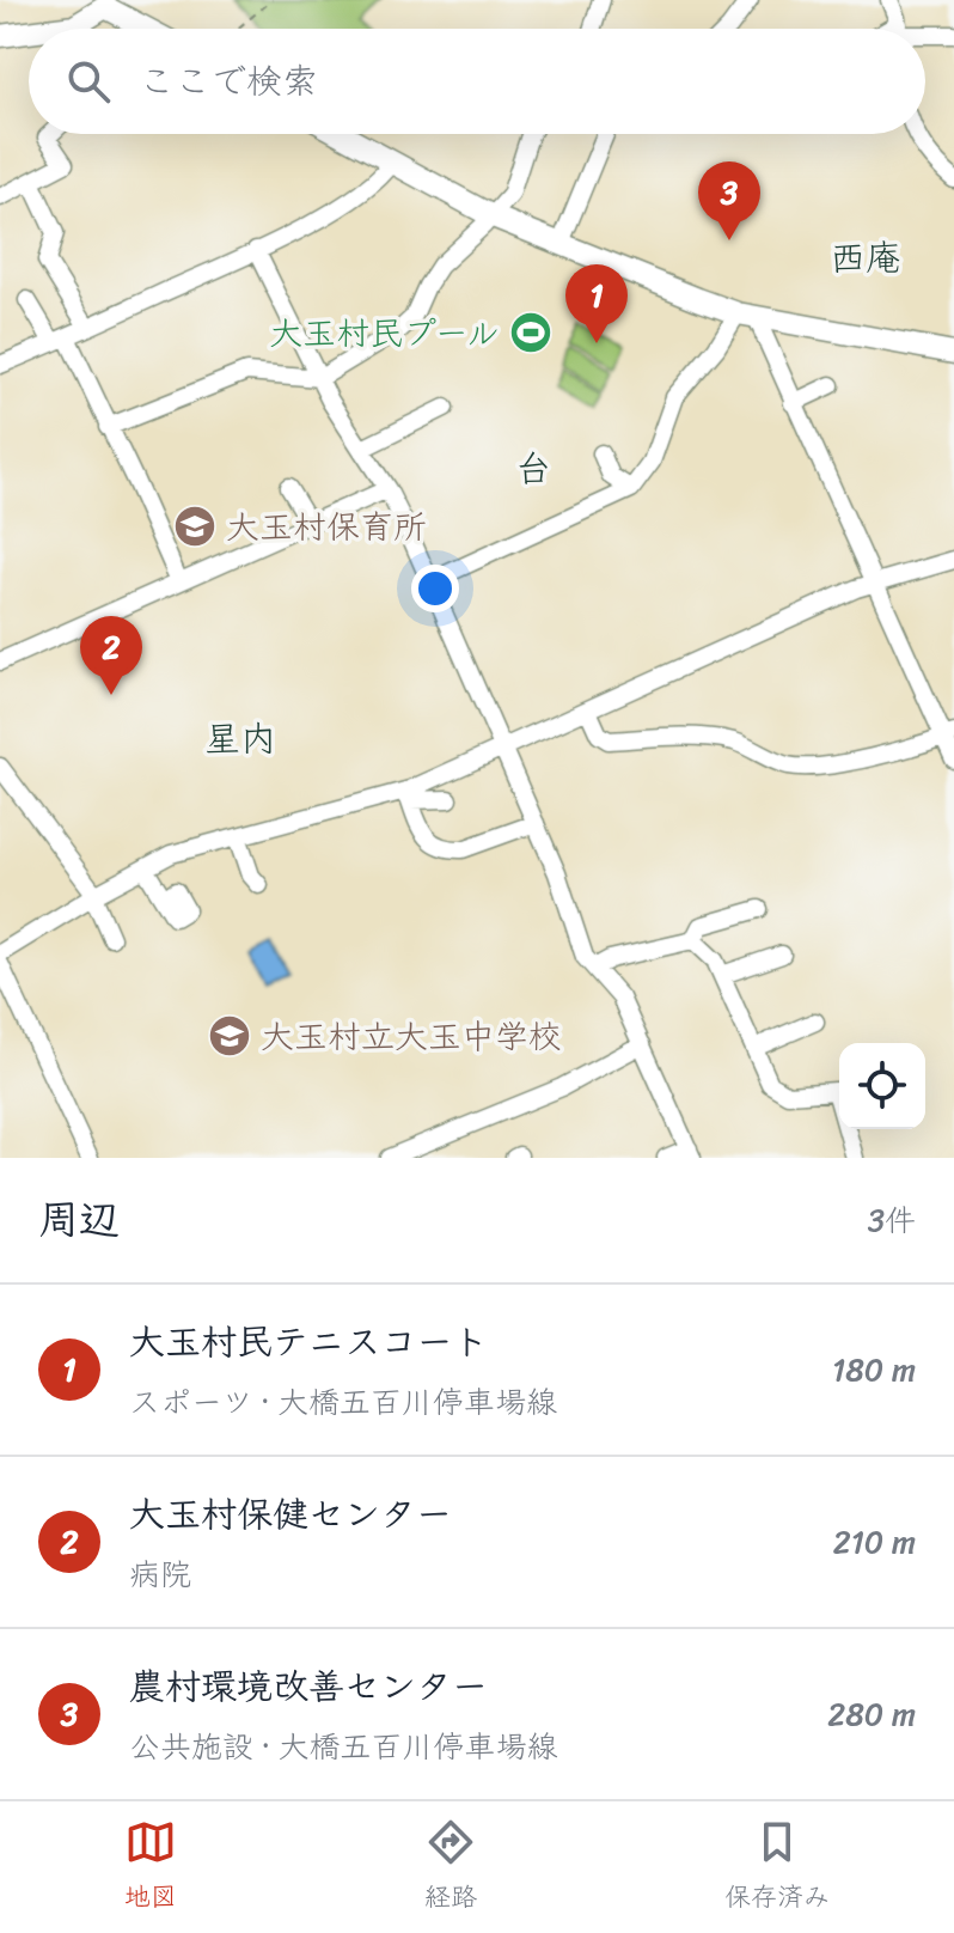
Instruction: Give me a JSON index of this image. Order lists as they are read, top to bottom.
{
  "districts": ["西庵", "台", "星内"],
  "places": {
    "sports": ["大玉村民プール"],
    "school or university": ["大玉村保育所", "大玉村立大玉中学校"]
  },
  "page": {
    "search": "ここで検索",
    "pins": ["3", "1", "2"],
    "heading": ["周辺", "3件"],
    "list": [
      {
        "mark": "1",
        "name": "大玉村民テニスコート",
        "note": "スポーツ · 大橋五百川停車場線",
        "value": "180 m"
      },
      {
        "mark": "2",
        "name": "大玉村保健センター",
        "note": "病院",
        "value": "210 m"
      },
      {
        "mark": "3",
        "name": "農村環境改善センター",
        "note": "公共施設 · 大橋五百川停車場線",
        "value": "280 m"
      }
    ],
    "nav": ["地図", "経路", "保存済み"]
  }
}
